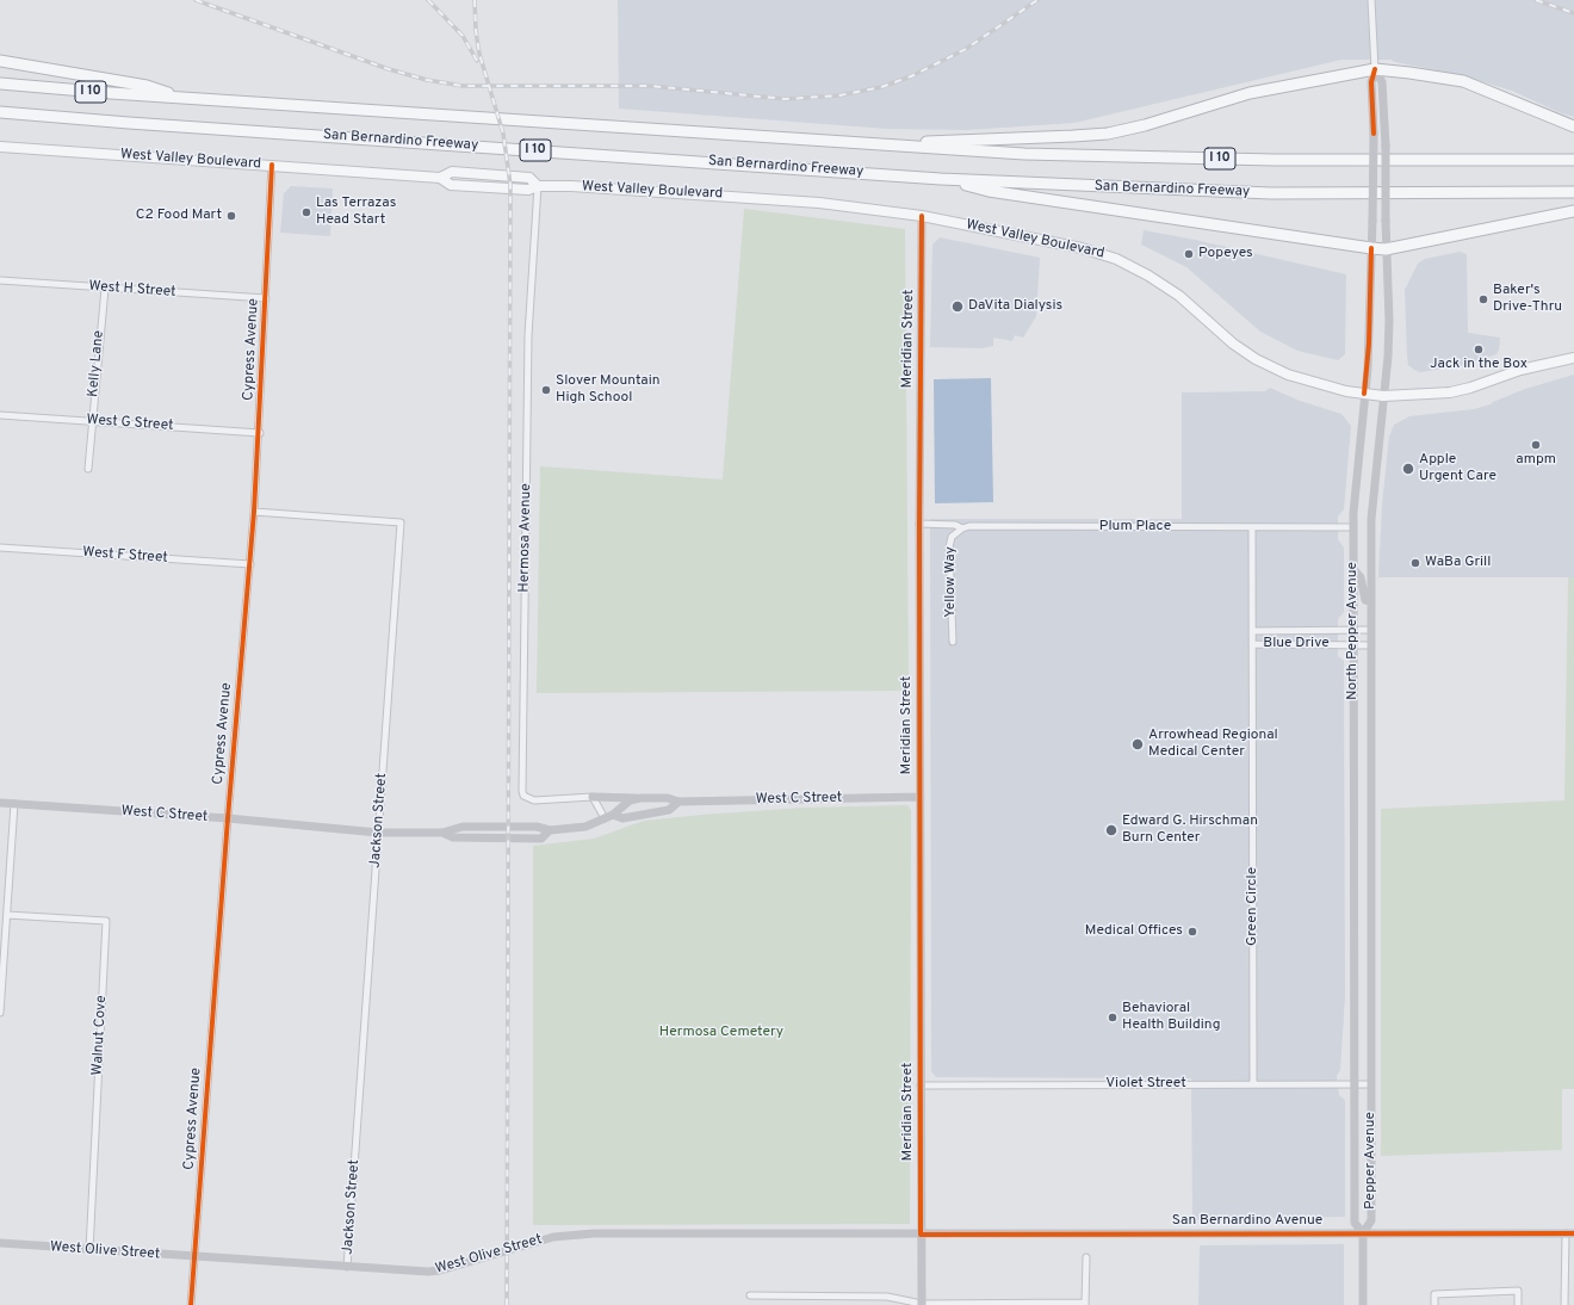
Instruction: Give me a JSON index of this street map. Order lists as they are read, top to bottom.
{
  "streets": {
    "highway": ["I 10", "San Bernardino Freeway"],
    "main road": ["West Valley Boulevard"],
    "street": [
      "West H Street",
      "Meridian Street",
      "Cypress Avenue",
      "Kelly Lane",
      "West G Street",
      "Plum Place",
      "Hermosa Avenue",
      "West F Street",
      "Yellow Way",
      "North Pepper Avenue",
      "Blue Drive",
      "West C Street",
      "Jackson Street",
      "Green Circle",
      "Walnut Cove",
      "Violet Street",
      "Pepper Avenue",
      "San Bernardino Avenue",
      "West Olive Street"
    ]
  },
  "crossings": [
    ["West Valley Boulevard", "Meridian Street"],
    ["West Valley Boulevard", "Cypress Avenue"],
    ["West Valley Boulevard", "Hermosa Avenue"],
    ["West Valley Boulevard", "North Pepper Avenue"],
    ["West H Street", "Cypress Avenue"],
    ["West H Street", "Kelly Lane"],
    ["Meridian Street", "Plum Place"],
    ["Meridian Street", "West C Street"],
    ["Meridian Street", "Violet Street"],
    ["Meridian Street", "San Bernardino Avenue"],
    ["Meridian Street", "West Olive Street"],
    ["Cypress Avenue", "West G Street"],
    ["Cypress Avenue", "West F Street"],
    ["Cypress Avenue", "West C Street"],
    ["Cypress Avenue", "Jackson Street"],
    ["Cypress Avenue", "West Olive Street"],
    ["Kelly Lane", "West G Street"],
    ["Plum Place", "Yellow Way"],
    ["Plum Place", "North Pepper Avenue"],
    ["Plum Place", "Green Circle"],
    ["North Pepper Avenue", "Blue Drive"],
    ["North Pepper Avenue", "Violet Street"],
    ["North Pepper Avenue", "Pepper Avenue"],
    ["Blue Drive", "Green Circle"],
    ["West C Street", "Jackson Street"],
    ["Jackson Street", "West Olive Street"],
    ["Green Circle", "Violet Street"],
    ["Walnut Cove", "West Olive Street"],
    ["Violet Street", "Pepper Avenue"],
    ["Pepper Avenue", "San Bernardino Avenue"],
    ["San Bernardino Avenue", "West Olive Street"]
  ],
  "parks": ["Hermosa Cemetery"],
  "places": [
    "Las Terrazas Head Start",
    "C2 Food Mart",
    "Popeyes",
    "Baker's Drive-Thru",
    "DaVita Dialysis",
    "Jack in the Box",
    "Slover Mountain High School",
    "ampm",
    "Apple Urgent Care",
    "WaBa Grill",
    "Arrowhead Regional Medical Center",
    "Edward G. Hirschman Burn Center",
    "Medical Offices",
    "Behavioral Health Building"
  ]
}
